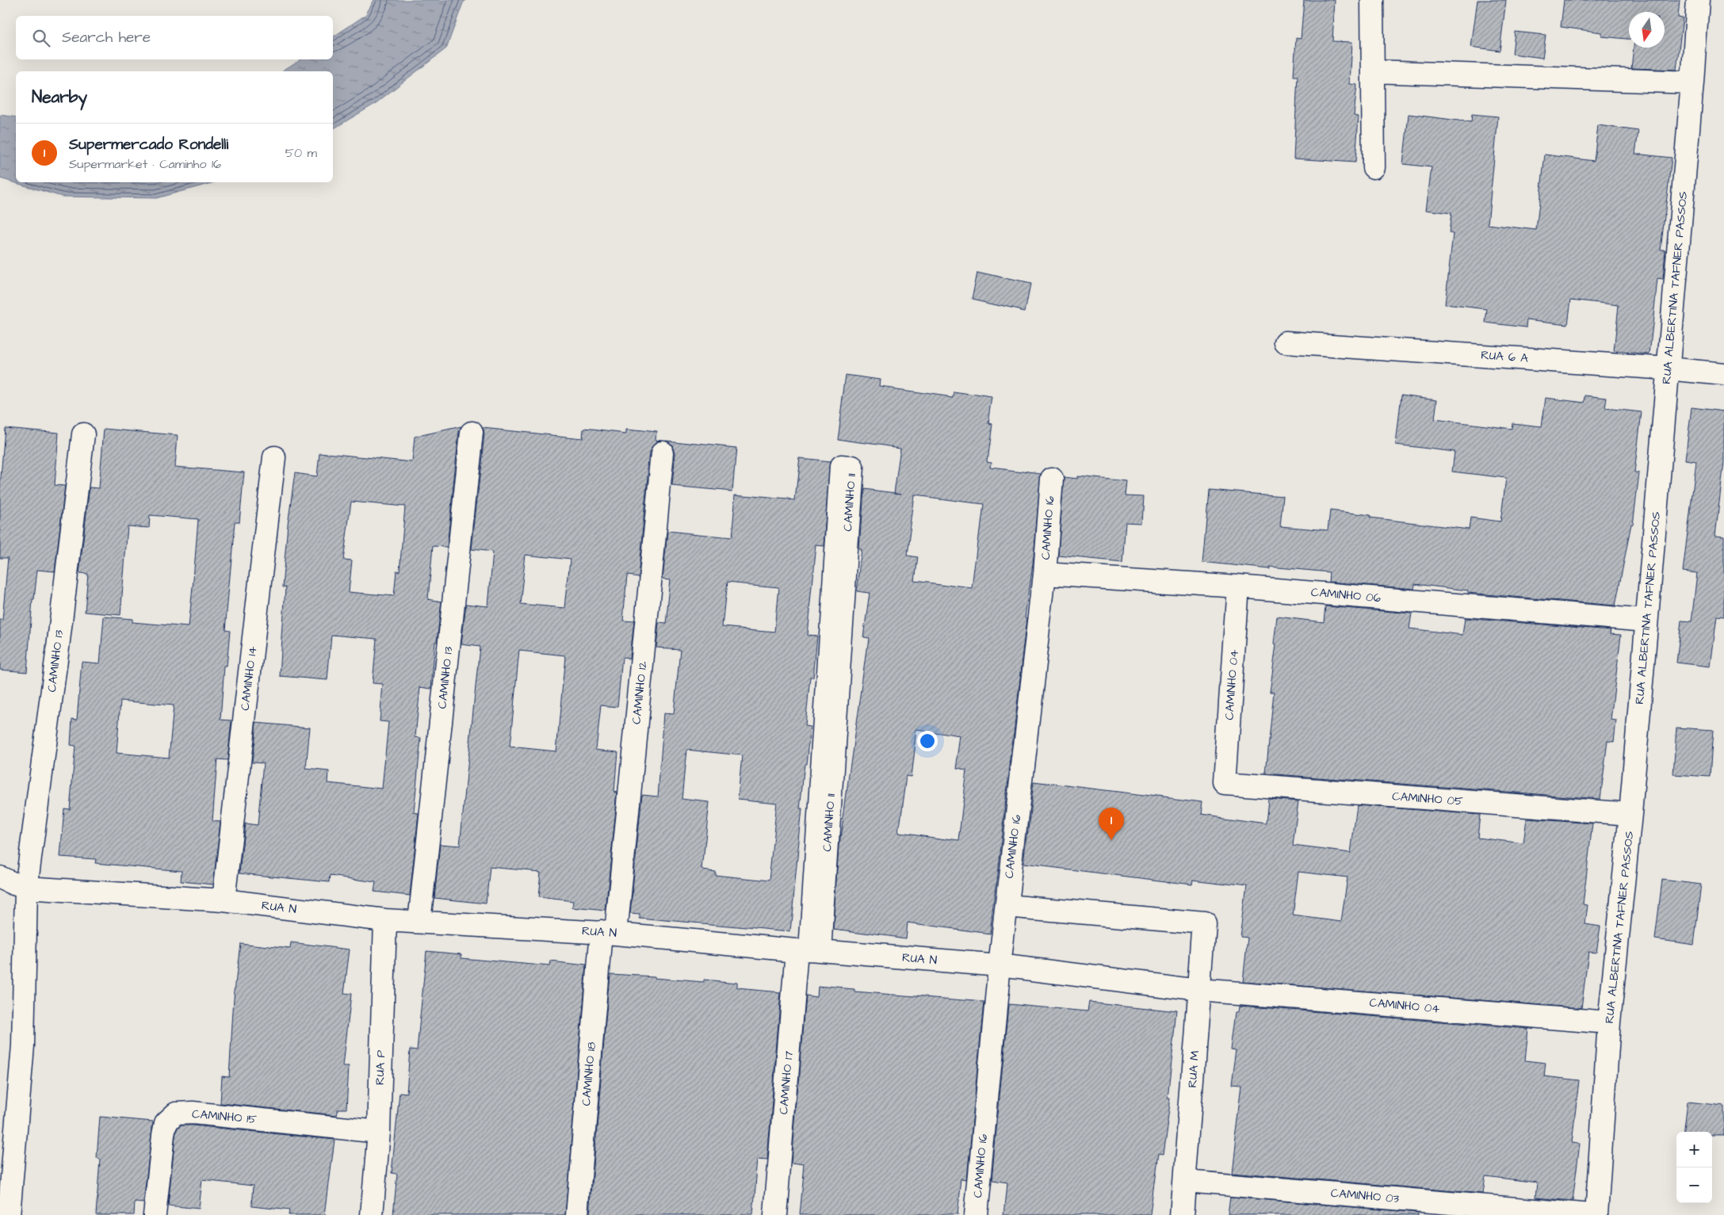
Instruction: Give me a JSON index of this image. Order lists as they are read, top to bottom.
{
  "streets": {
    "street": [
      "RUA ALBERTINA TAFNER PASSOS",
      "RUA 6 A",
      "CAMINHO 11",
      "CAMINHO 16",
      "CAMINHO 06",
      "CAMINHO 13",
      "CAMINHO 14",
      "CAMINHO 04",
      "CAMINHO 12",
      "CAMINHO 05",
      "RUA N",
      "RUA P",
      "RUA M",
      "CAMINHO 18",
      "CAMINHO 17",
      "CAMINHO 15",
      "CAMINHO 03"
    ]
  },
  "crossings": [
    ["RUA ALBERTINA TAFNER PASSOS", "RUA 6 A"],
    ["RUA ALBERTINA TAFNER PASSOS", "CAMINHO 06"],
    ["RUA ALBERTINA TAFNER PASSOS", "CAMINHO 04"],
    ["RUA ALBERTINA TAFNER PASSOS", "CAMINHO 05"],
    ["CAMINHO 11", "RUA N"],
    ["CAMINHO 11", "CAMINHO 17"],
    ["CAMINHO 16", "CAMINHO 06"],
    ["CAMINHO 16", "RUA N"],
    ["CAMINHO 16", "RUA M"],
    ["CAMINHO 06", "CAMINHO 04"],
    ["CAMINHO 13", "RUA N"],
    ["CAMINHO 14", "RUA N"],
    ["CAMINHO 04", "CAMINHO 05"],
    ["CAMINHO 04", "RUA N"],
    ["CAMINHO 04", "RUA M"],
    ["CAMINHO 12", "RUA N"],
    ["CAMINHO 12", "CAMINHO 18"],
    ["RUA N", "RUA P"],
    ["RUA N", "RUA M"],
    ["RUA N", "CAMINHO 18"],
    ["RUA N", "CAMINHO 17"],
    ["RUA P", "CAMINHO 15"],
    ["RUA M", "CAMINHO 03"]
  ],
  "north": "bottom",
  "page": {
    "search": "Search here",
    "heading": "Nearby",
    "list": [
      {
        "mark": "1",
        "name": "Supermercado Rondelli",
        "note": "Supermarket · Caminho 16",
        "value": "50 m"
      }
    ],
    "pins": "1",
    "map_buttons": ["+", "−"]
  }
}
